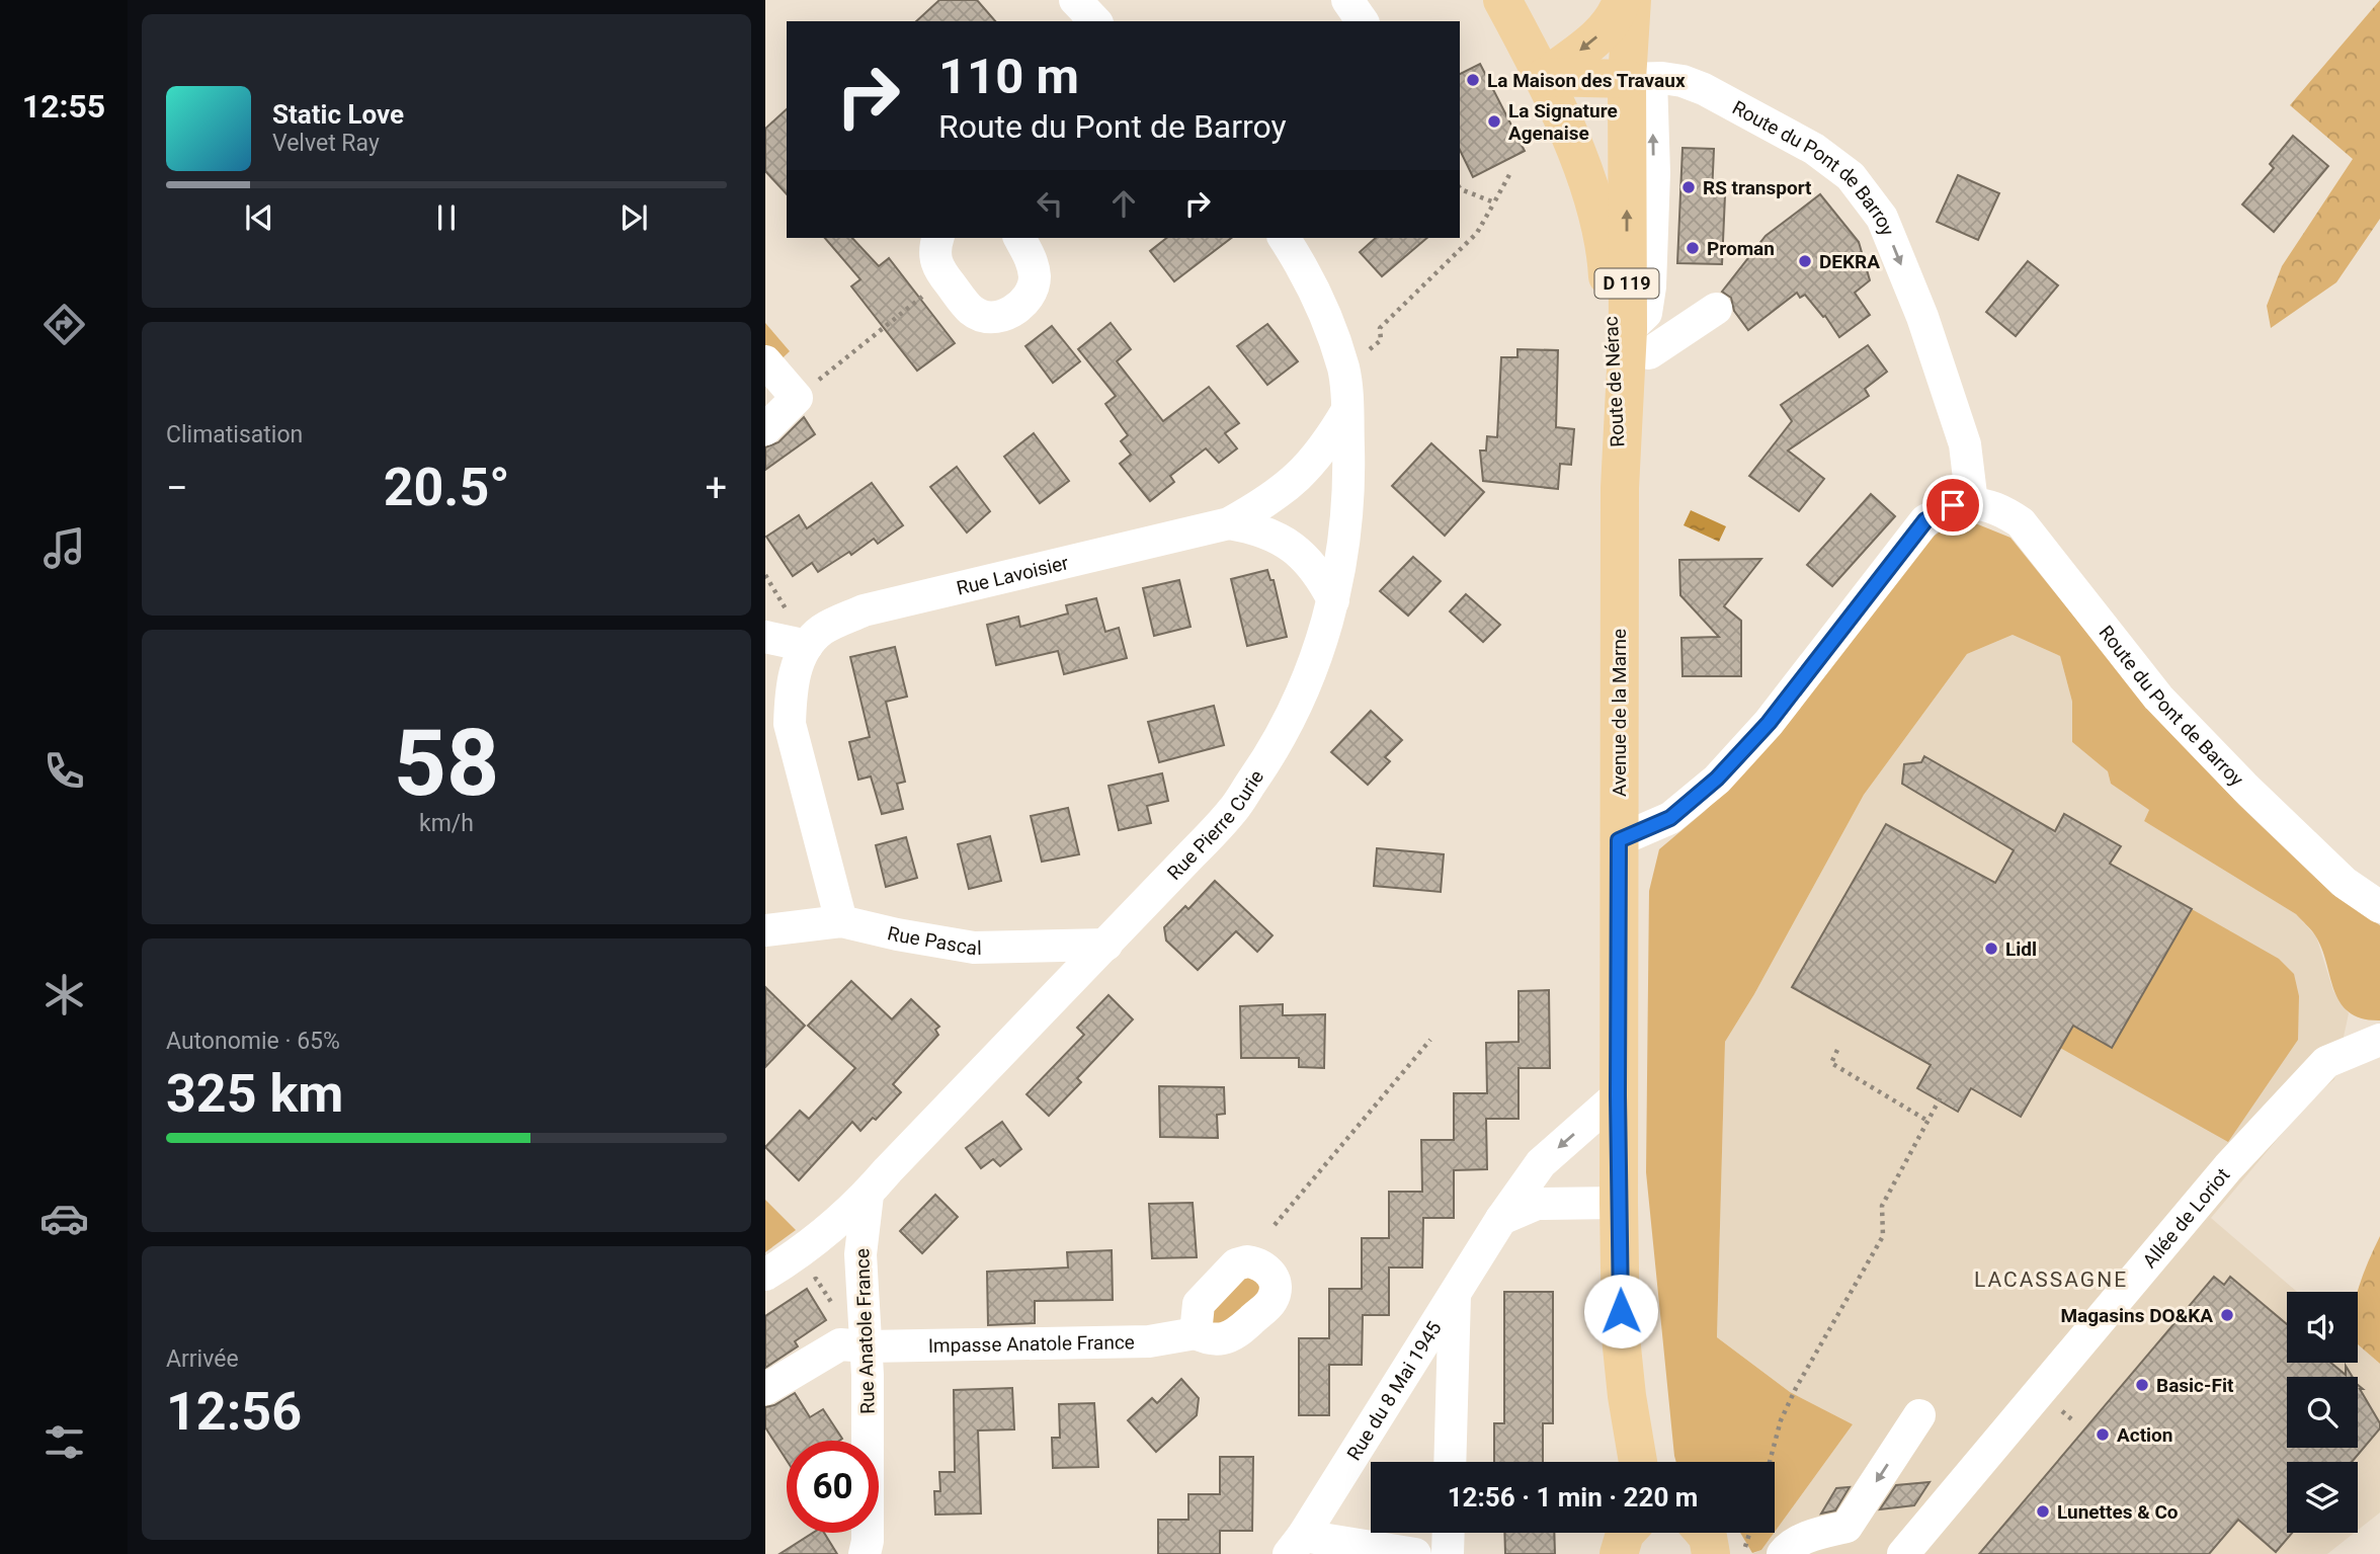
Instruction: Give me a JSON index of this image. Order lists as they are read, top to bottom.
{
  "streets": {
    "main road": ["D 119", "Route de Nérac", "Avenue de la Marne"],
    "street": [
      "Route du Pont de Barroy",
      "Rue Lavoisier",
      "Rue Pierre Curie",
      "Rue Pascal",
      "Allée de Loriot",
      "Rue Anatole France",
      "Impasse Anatole France",
      "Rue du 8 Mai 1945"
    ]
  },
  "crossings": [
    ["Route du Pont de Barroy", "D 119"],
    ["Route du Pont de Barroy", "Avenue de la Marne"],
    ["D 119", "Avenue de la Marne"],
    ["Route de Nérac", "Avenue de la Marne"],
    ["Rue Lavoisier", "Rue Pierre Curie"],
    ["Rue Lavoisier", "Rue Pascal"],
    ["Avenue de la Marne", "Rue du 8 Mai 1945"],
    ["Rue Pierre Curie", "Rue Pascal"],
    ["Rue Pierre Curie", "Rue Anatole France"],
    ["Rue Anatole France", "Impasse Anatole France"]
  ],
  "one_way": ["Route du Pont de Barroy"],
  "districts": ["LACASSAGNE"],
  "places": [
    "La Maison des Travaux",
    "La Signature Agenaise",
    "RS transport",
    "Proman",
    "DEKRA",
    "Lidl",
    "Magasins DO&KA",
    "Basic-Fit",
    "Action",
    "Lunettes & Co"
  ],
  "page": {
    "tabs": "12:55",
    "turn": ["110 m", "Route du Pont de Barroy"],
    "song": ["Static Love", "Velvet Ray"],
    "tile": [
      "Climatisation",
      ["58", "km/h"],
      ["Autonomie · 65%", "325 km"],
      ["Arrivée", "12:56"]
    ],
    "heat": ["−", "20.5°", "+"],
    "limit": "60",
    "trip": "12:56 · 1 min · 220 m"
  }
}
